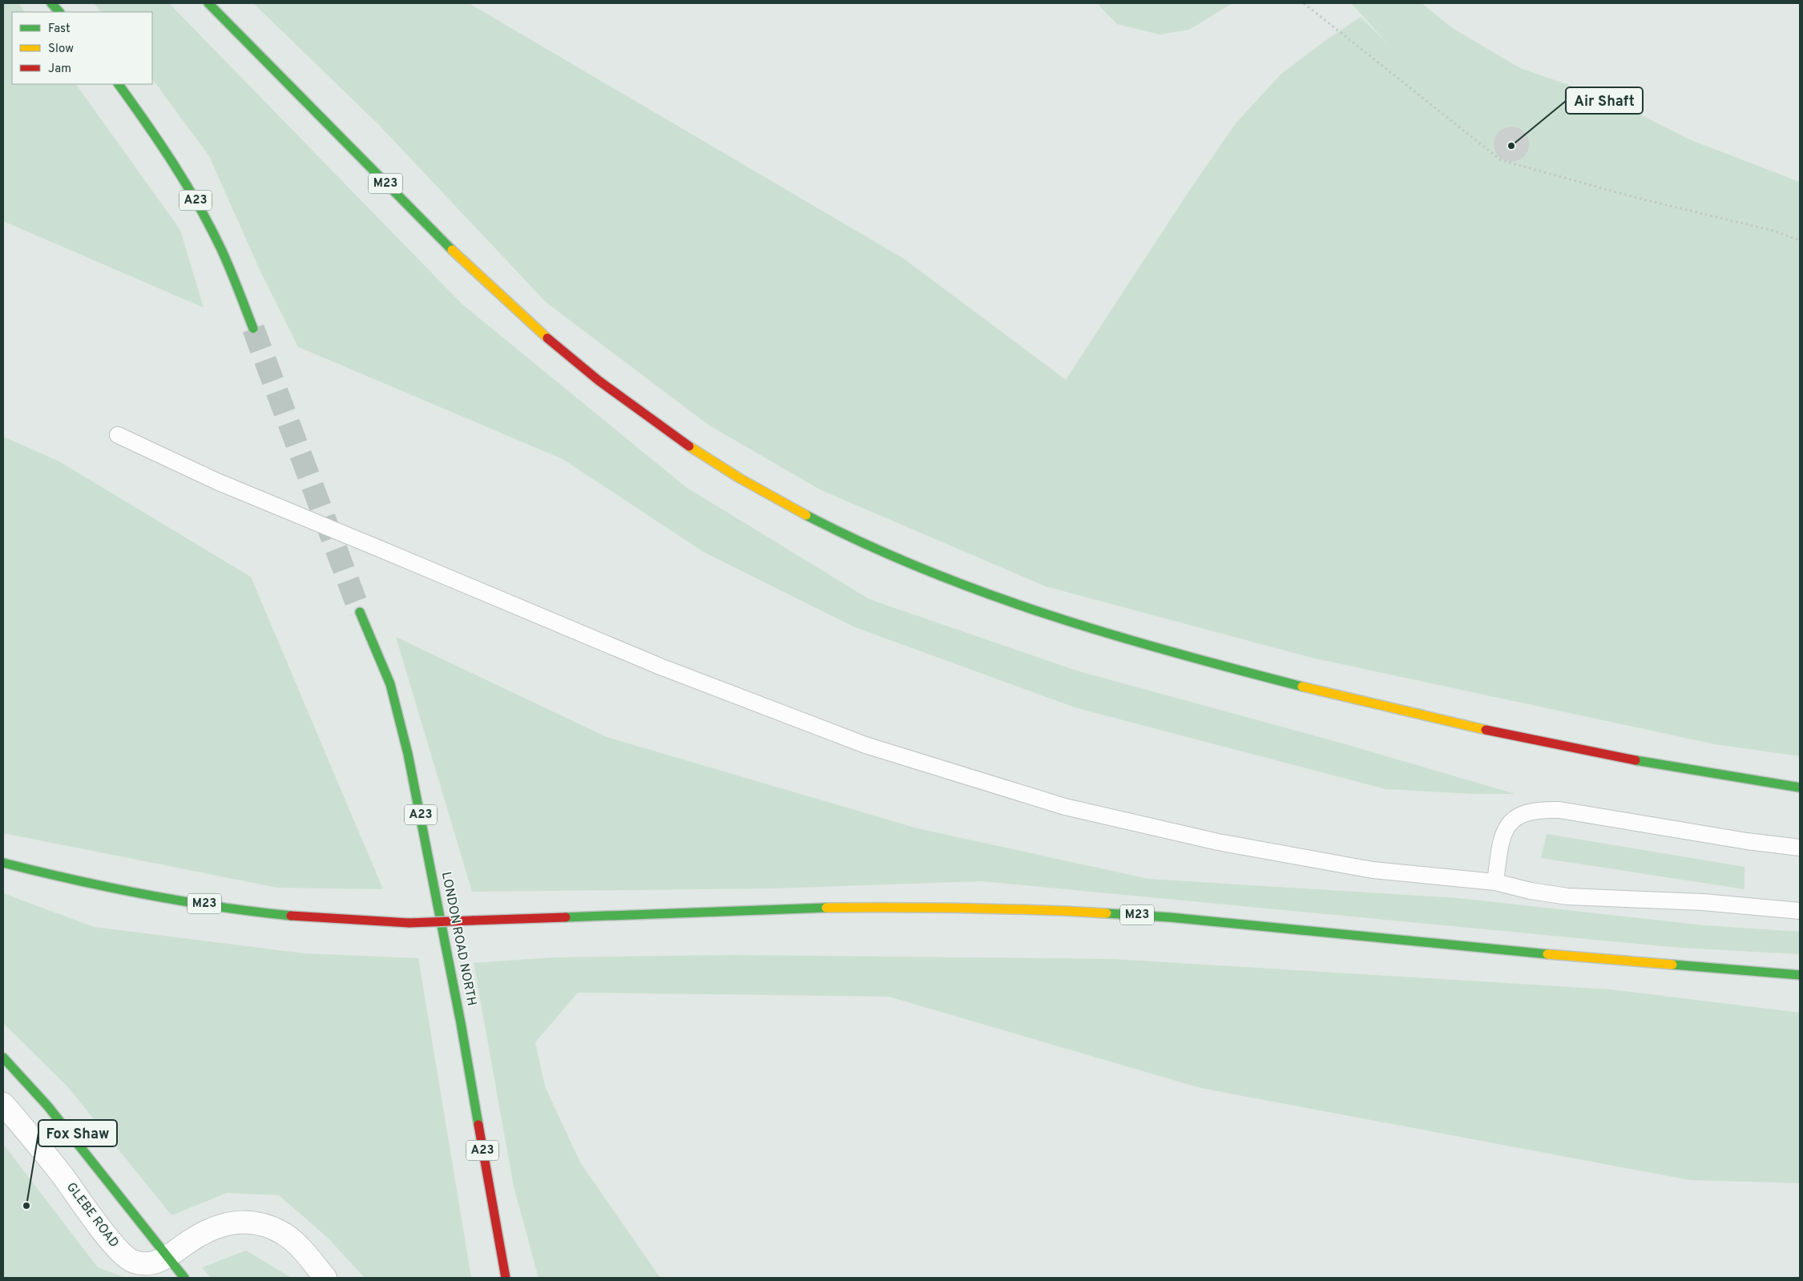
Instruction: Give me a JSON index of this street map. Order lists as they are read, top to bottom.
{
  "streets": {
    "main road": ["M23", "A23", "LONDON ROAD NORTH"],
    "street": ["GLEBE ROAD"]
  },
  "places": ["Air Shaft", "Fox Shaw"],
  "legend": ["Fast", "Slow", "Jam"]
}
